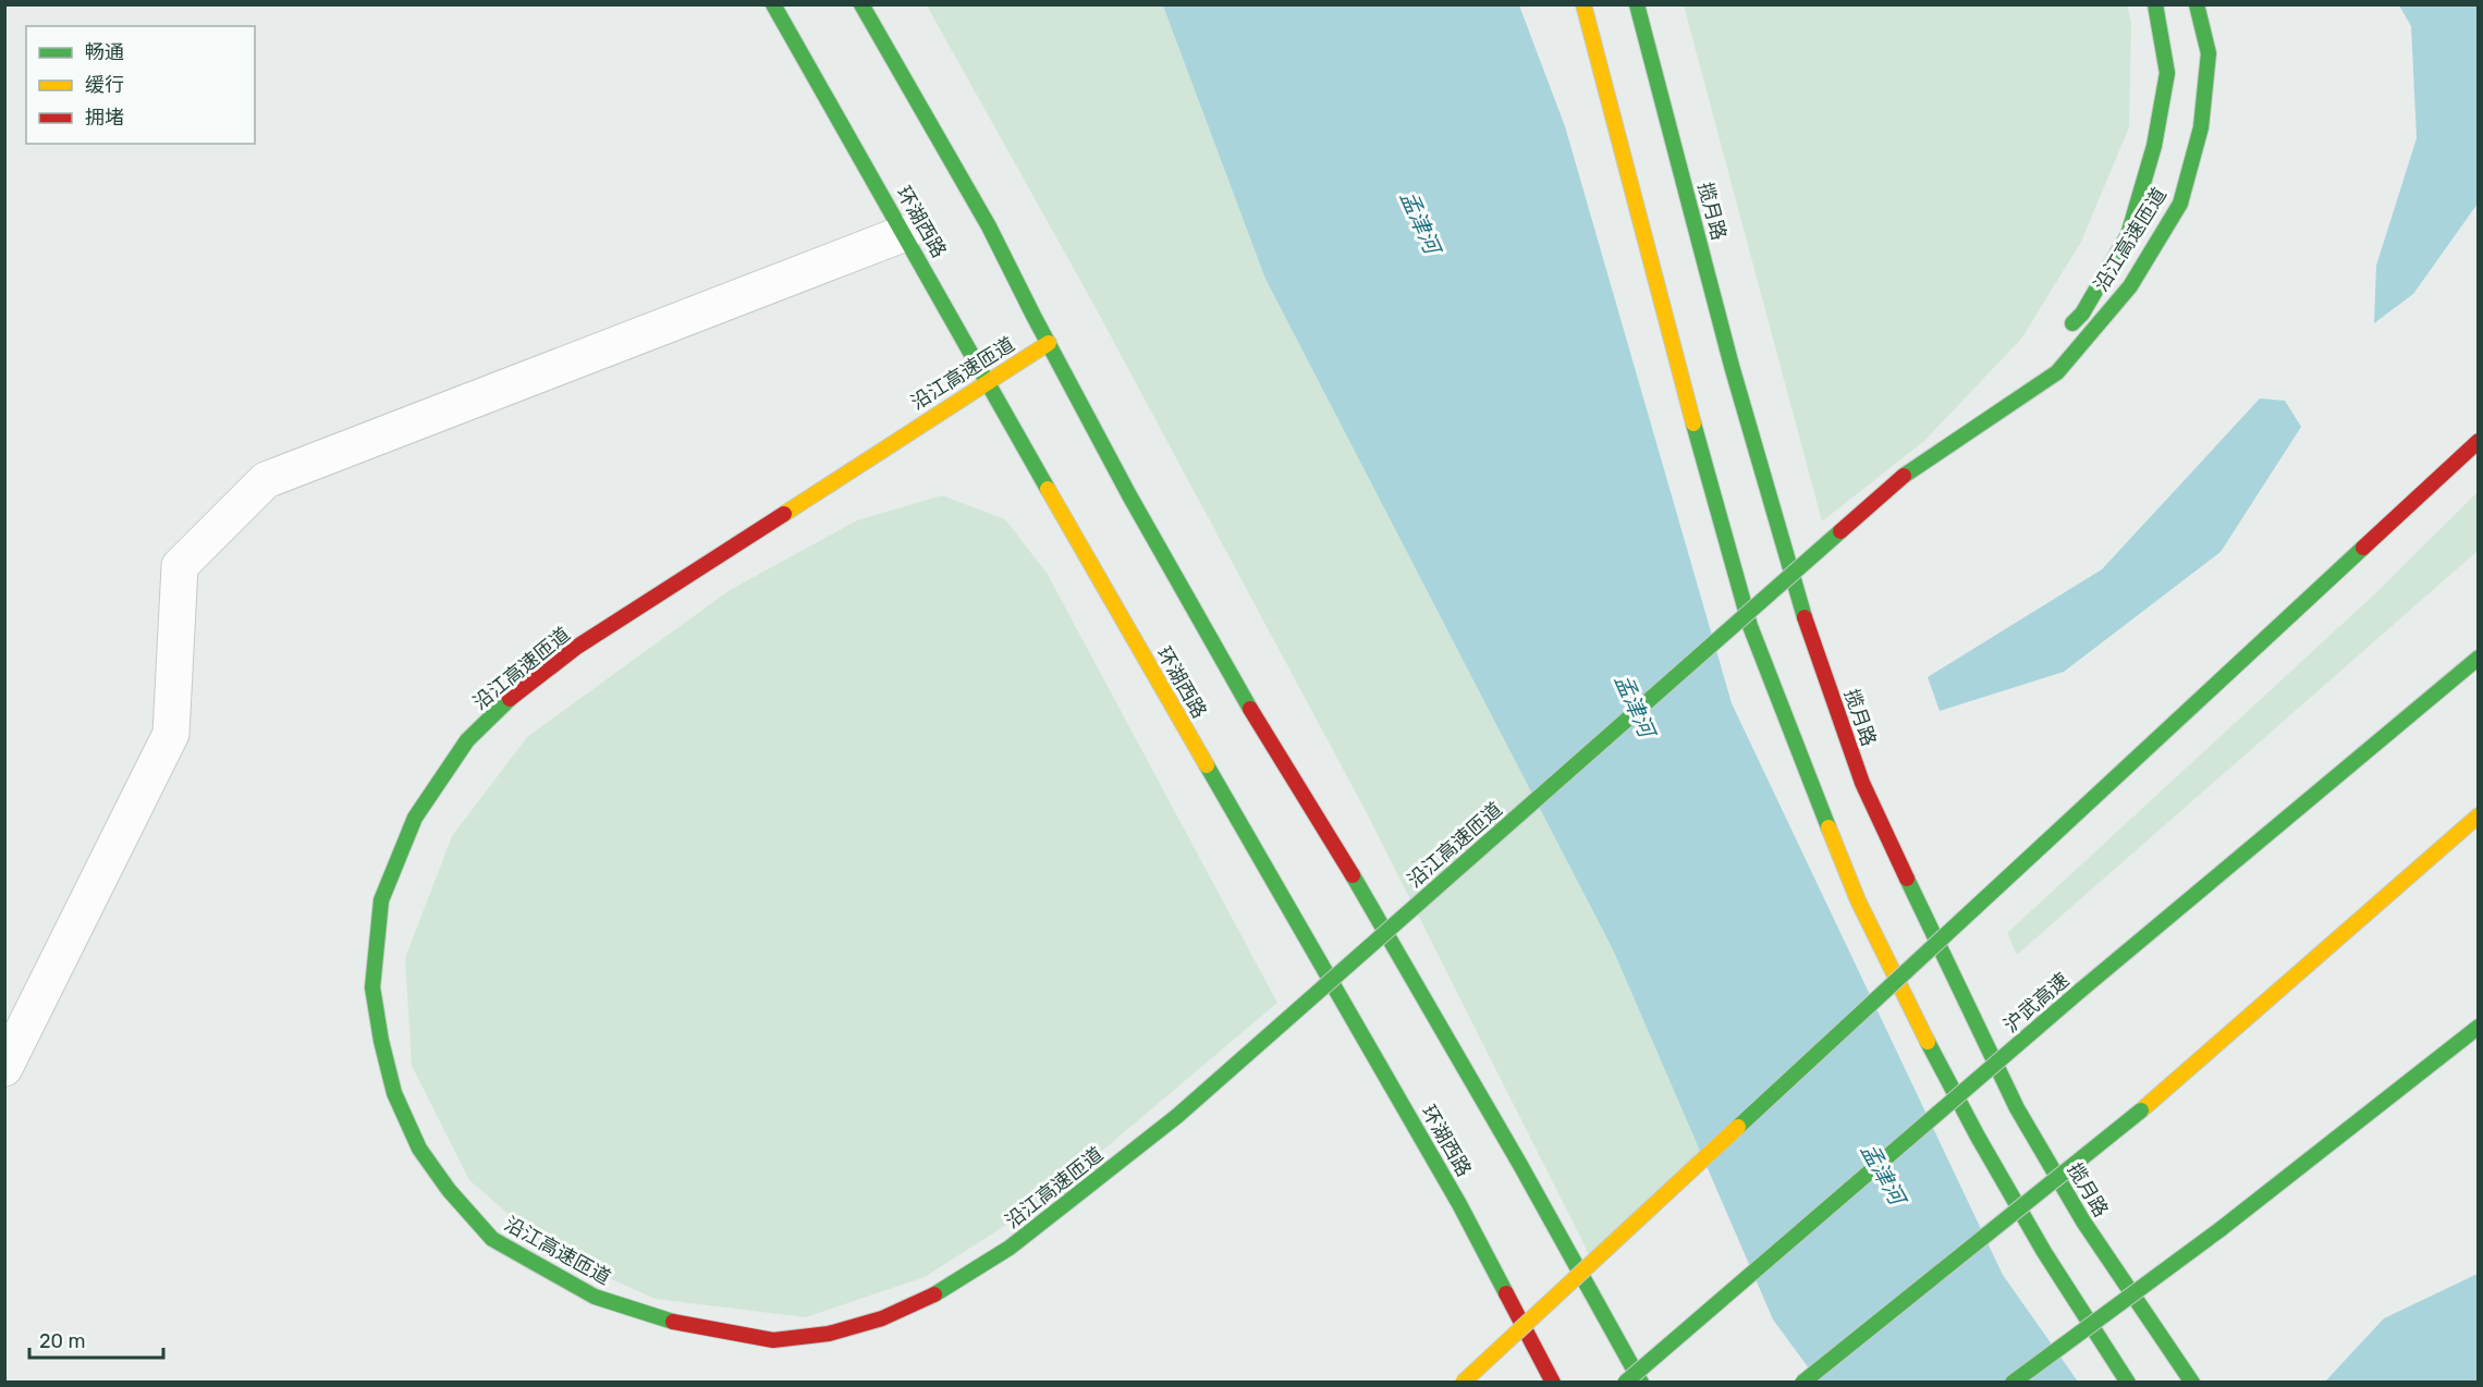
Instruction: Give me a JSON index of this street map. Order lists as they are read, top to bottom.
{
  "streets": {
    "main road": [
      "揽月路",
      "环湖西路",
      "沿江高速匝道",
      "沪武高速"
    ]
  },
  "crossings": [
    ["环湖西路", "沿江高速匝道"]
  ],
  "water": ["孟津河"],
  "legend": ["畅通", "缓行", "拥堵"],
  "scale_bar": "20 m"
}
